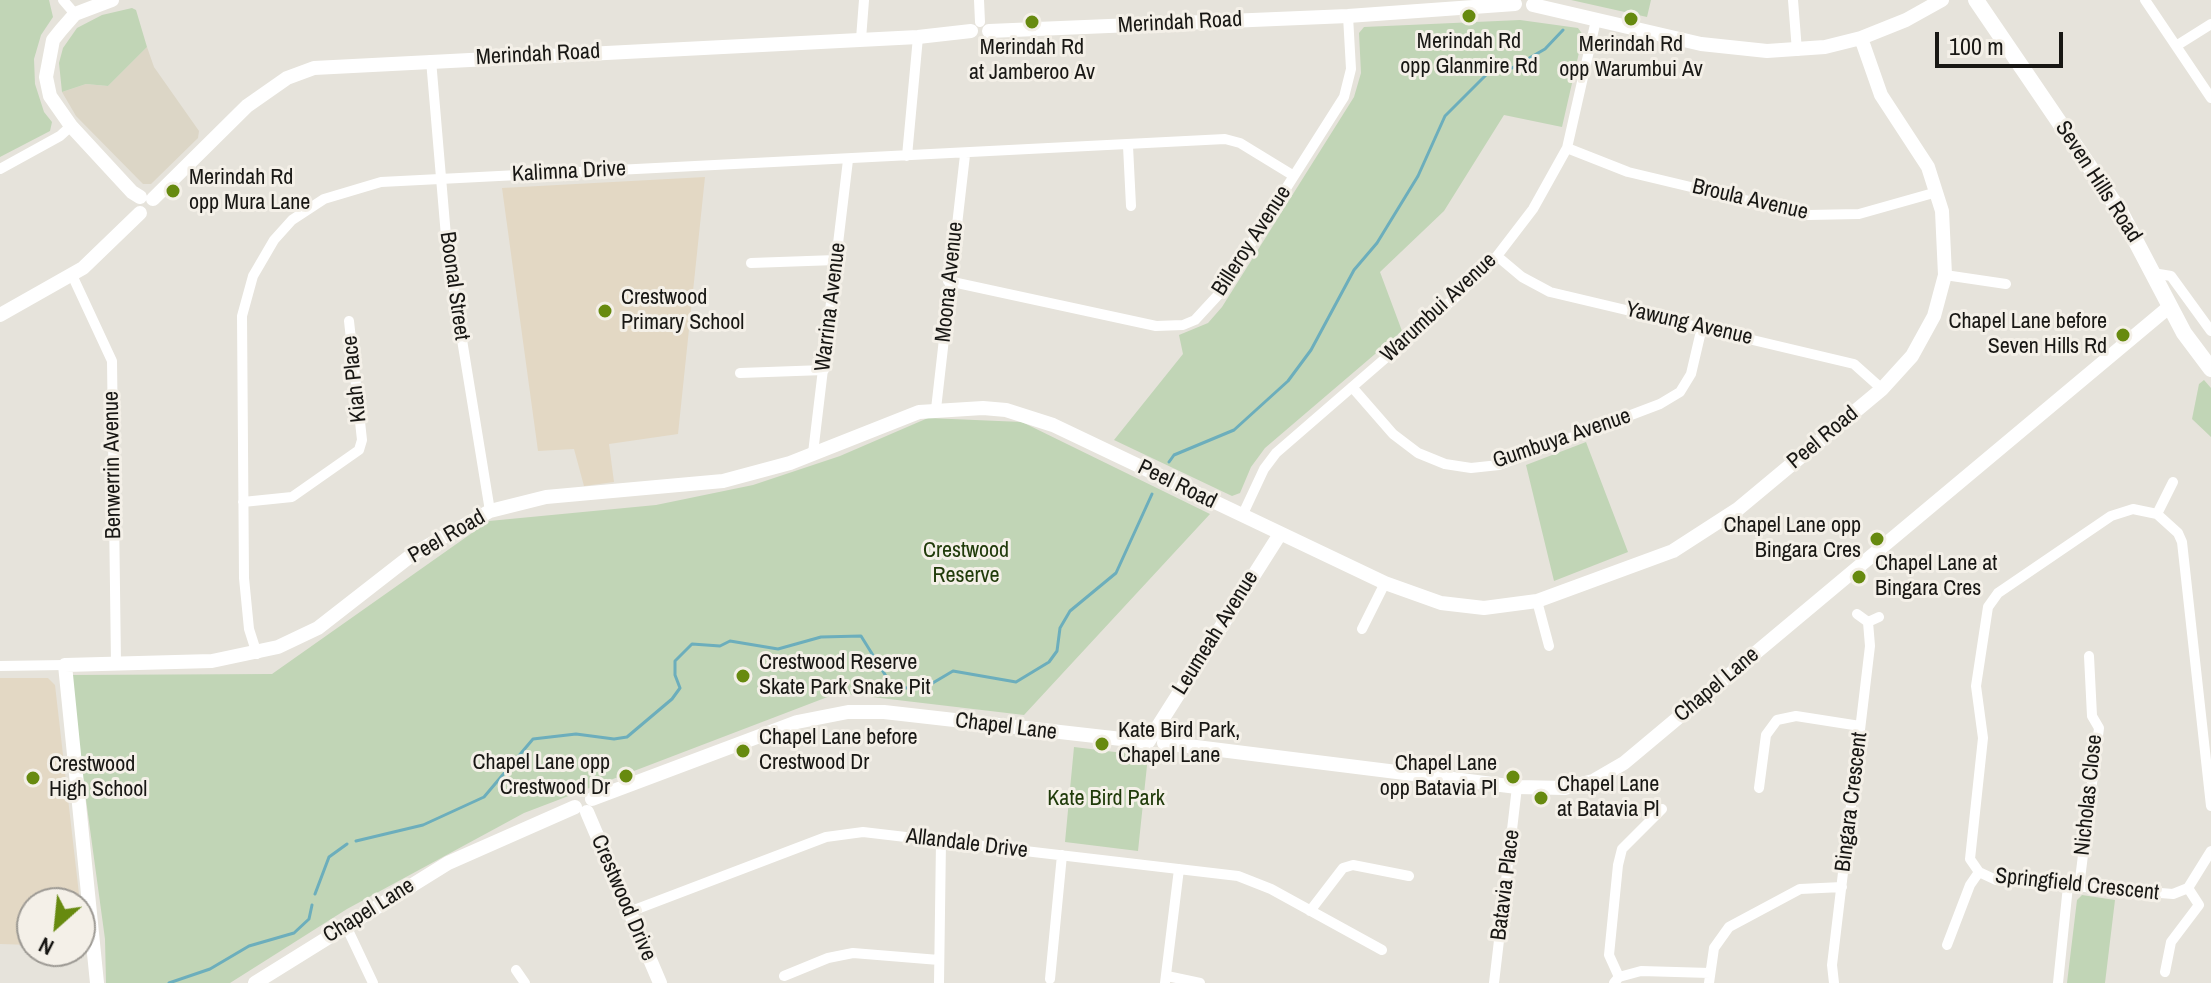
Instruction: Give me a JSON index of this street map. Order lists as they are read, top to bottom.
{
  "streets": {
    "main road": [
      "Merindah Road",
      "Seven Hills Road",
      "Peel Road",
      "Leumeah Avenue",
      "Chapel Lane",
      "Crestwood Drive"
    ],
    "street": [
      "Kalimna Drive",
      "Broula Avenue",
      "Billeroy Avenue",
      "Moona Avenue",
      "Boonal Street",
      "Warrina Avenue",
      "Warumbui Avenue",
      "Yawung Avenue",
      "Kiah Place",
      "Gumbuya Avenue",
      "Benwerrin Avenue",
      "Nicholas Close",
      "Bingara Crescent",
      "Allandale Drive",
      "Batavia Place",
      "Springfield Crescent"
    ]
  },
  "crossings": [
    ["Merindah Road", "Billeroy Avenue"],
    ["Merindah Road", "Boonal Street"],
    ["Kalimna Drive", "Billeroy Avenue"],
    ["Kalimna Drive", "Moona Avenue"],
    ["Kalimna Drive", "Boonal Street"],
    ["Kalimna Drive", "Warrina Avenue"],
    ["Kalimna Drive", "Kiah Place"],
    ["Kalimna Drive", "Peel Road"],
    ["Seven Hills Road", "Chapel Lane"],
    ["Broula Avenue", "Warumbui Avenue"],
    ["Broula Avenue", "Peel Road"],
    ["Billeroy Avenue", "Moona Avenue"],
    ["Moona Avenue", "Peel Road"],
    ["Boonal Street", "Peel Road"],
    ["Warrina Avenue", "Peel Road"],
    ["Warumbui Avenue", "Yawung Avenue"],
    ["Warumbui Avenue", "Peel Road"],
    ["Warumbui Avenue", "Gumbuya Avenue"],
    ["Yawung Avenue", "Peel Road"],
    ["Yawung Avenue", "Gumbuya Avenue"],
    ["Peel Road", "Benwerrin Avenue"],
    ["Peel Road", "Leumeah Avenue"],
    ["Leumeah Avenue", "Chapel Lane"],
    ["Chapel Lane", "Batavia Place"],
    ["Chapel Lane", "Crestwood Drive"],
    ["Nicholas Close", "Springfield Crescent"],
    ["Allandale Drive", "Crestwood Drive"]
  ],
  "parks": ["Crestwood Reserve", "Kate Bird Park"],
  "places": [
    "Merindah Rd opp Glanmire Rd",
    "Merindah Rd opp Warumbui Av",
    "Merindah Rd at Jamberoo Av",
    "Merindah Rd opp Mura Lane",
    "Crestwood Primary School",
    "Chapel Lane before Seven Hills Rd",
    "Chapel Lane opp Bingara Cres",
    "Chapel Lane at Bingara Cres",
    "Crestwood Reserve Skate Park Snake Pit",
    "Kate Bird Park, Chapel Lane",
    "Chapel Lane before Crestwood Dr",
    "Chapel Lane opp Crestwood Dr",
    "Chapel Lane opp Batavia Pl",
    "Crestwood High School",
    "Chapel Lane at Batavia Pl"
  ],
  "scale_bar": "100 m",
  "north": "bottom left"
}
